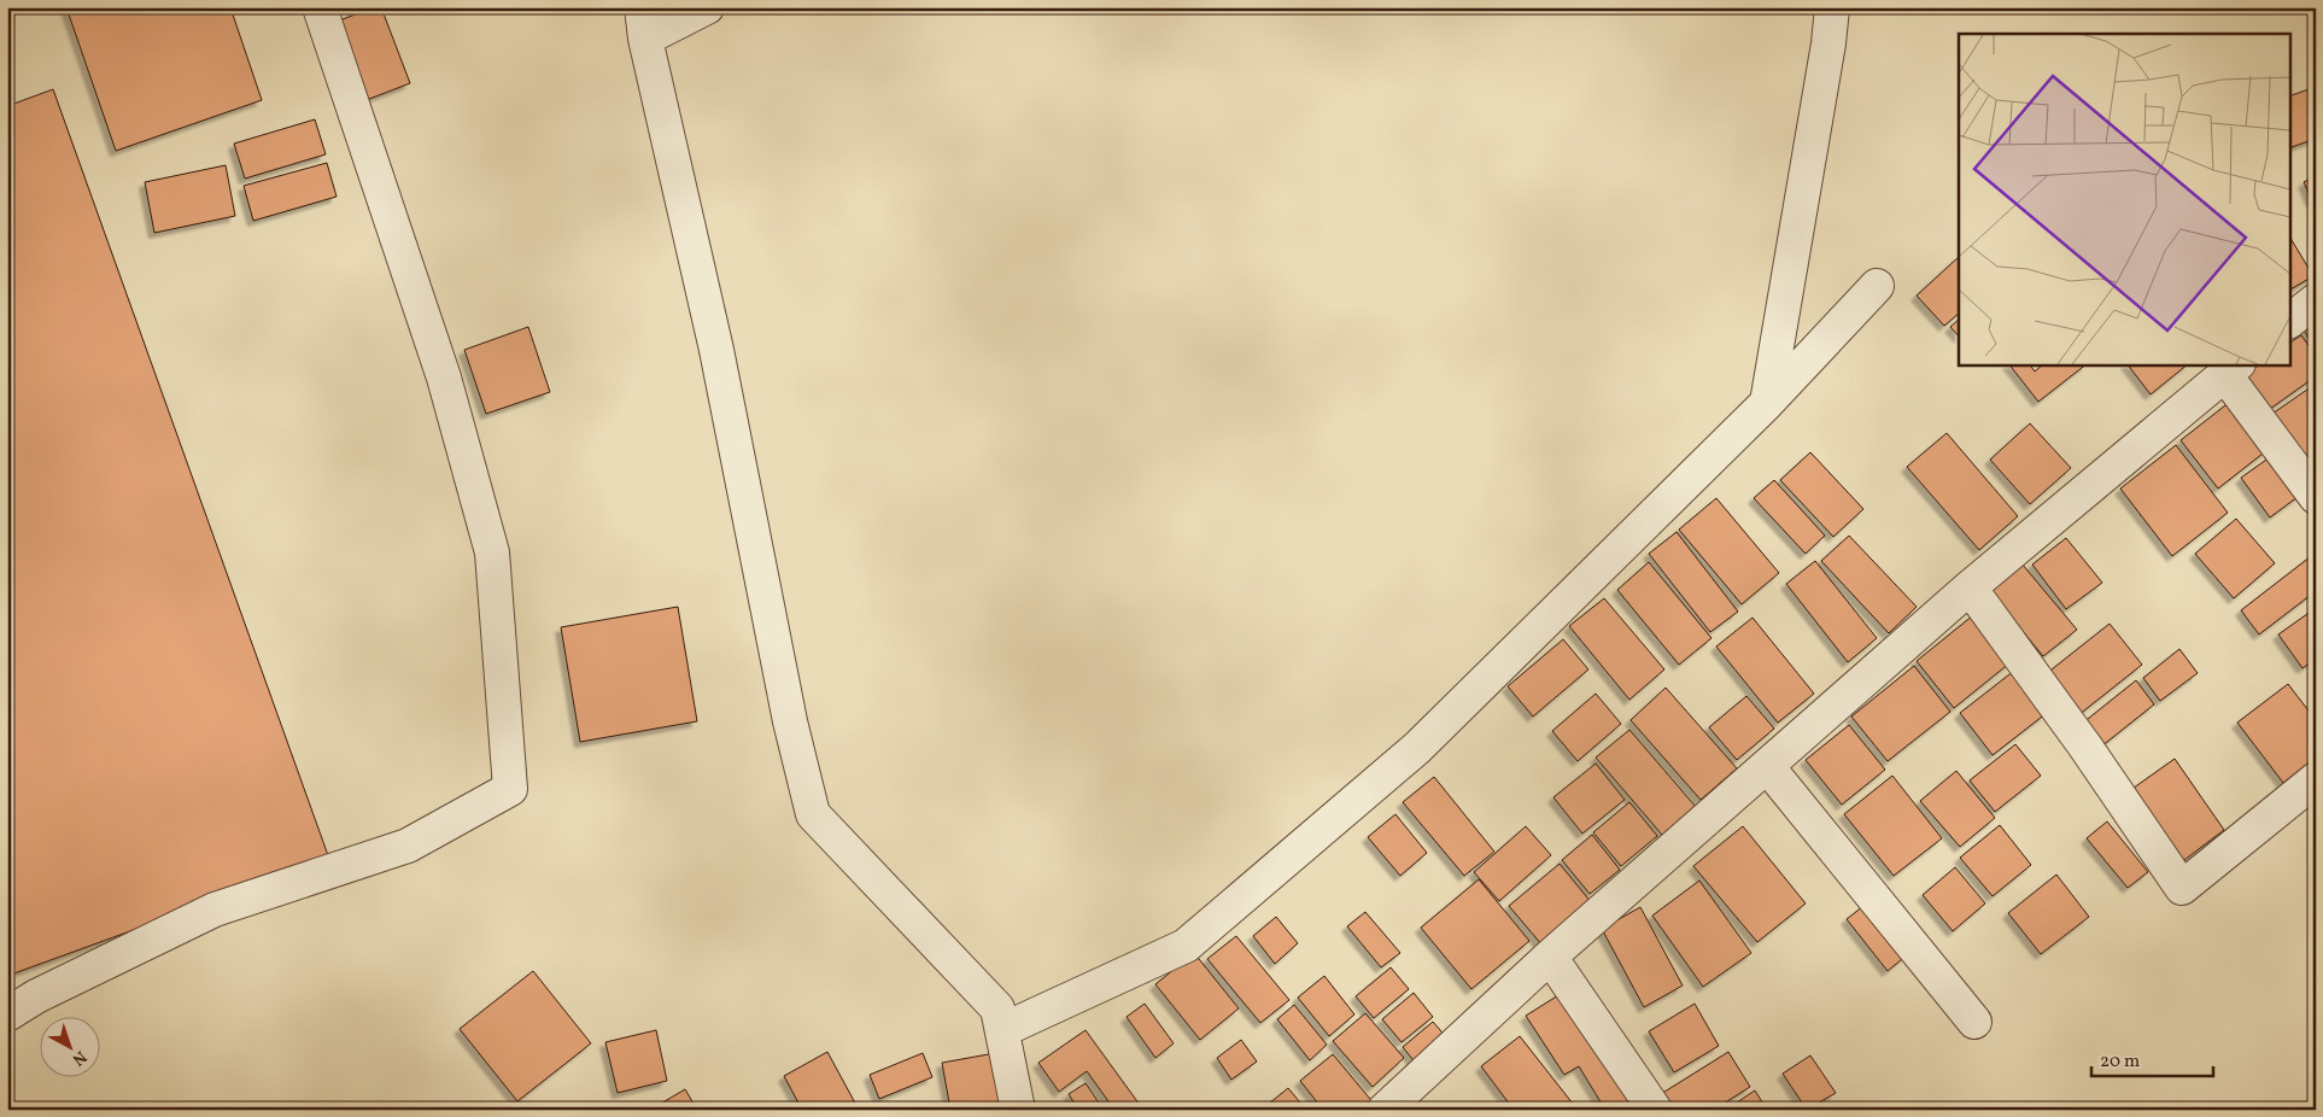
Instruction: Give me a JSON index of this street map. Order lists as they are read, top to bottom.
{
  "scale_bar": "20 m",
  "north": "bottom right"
}
